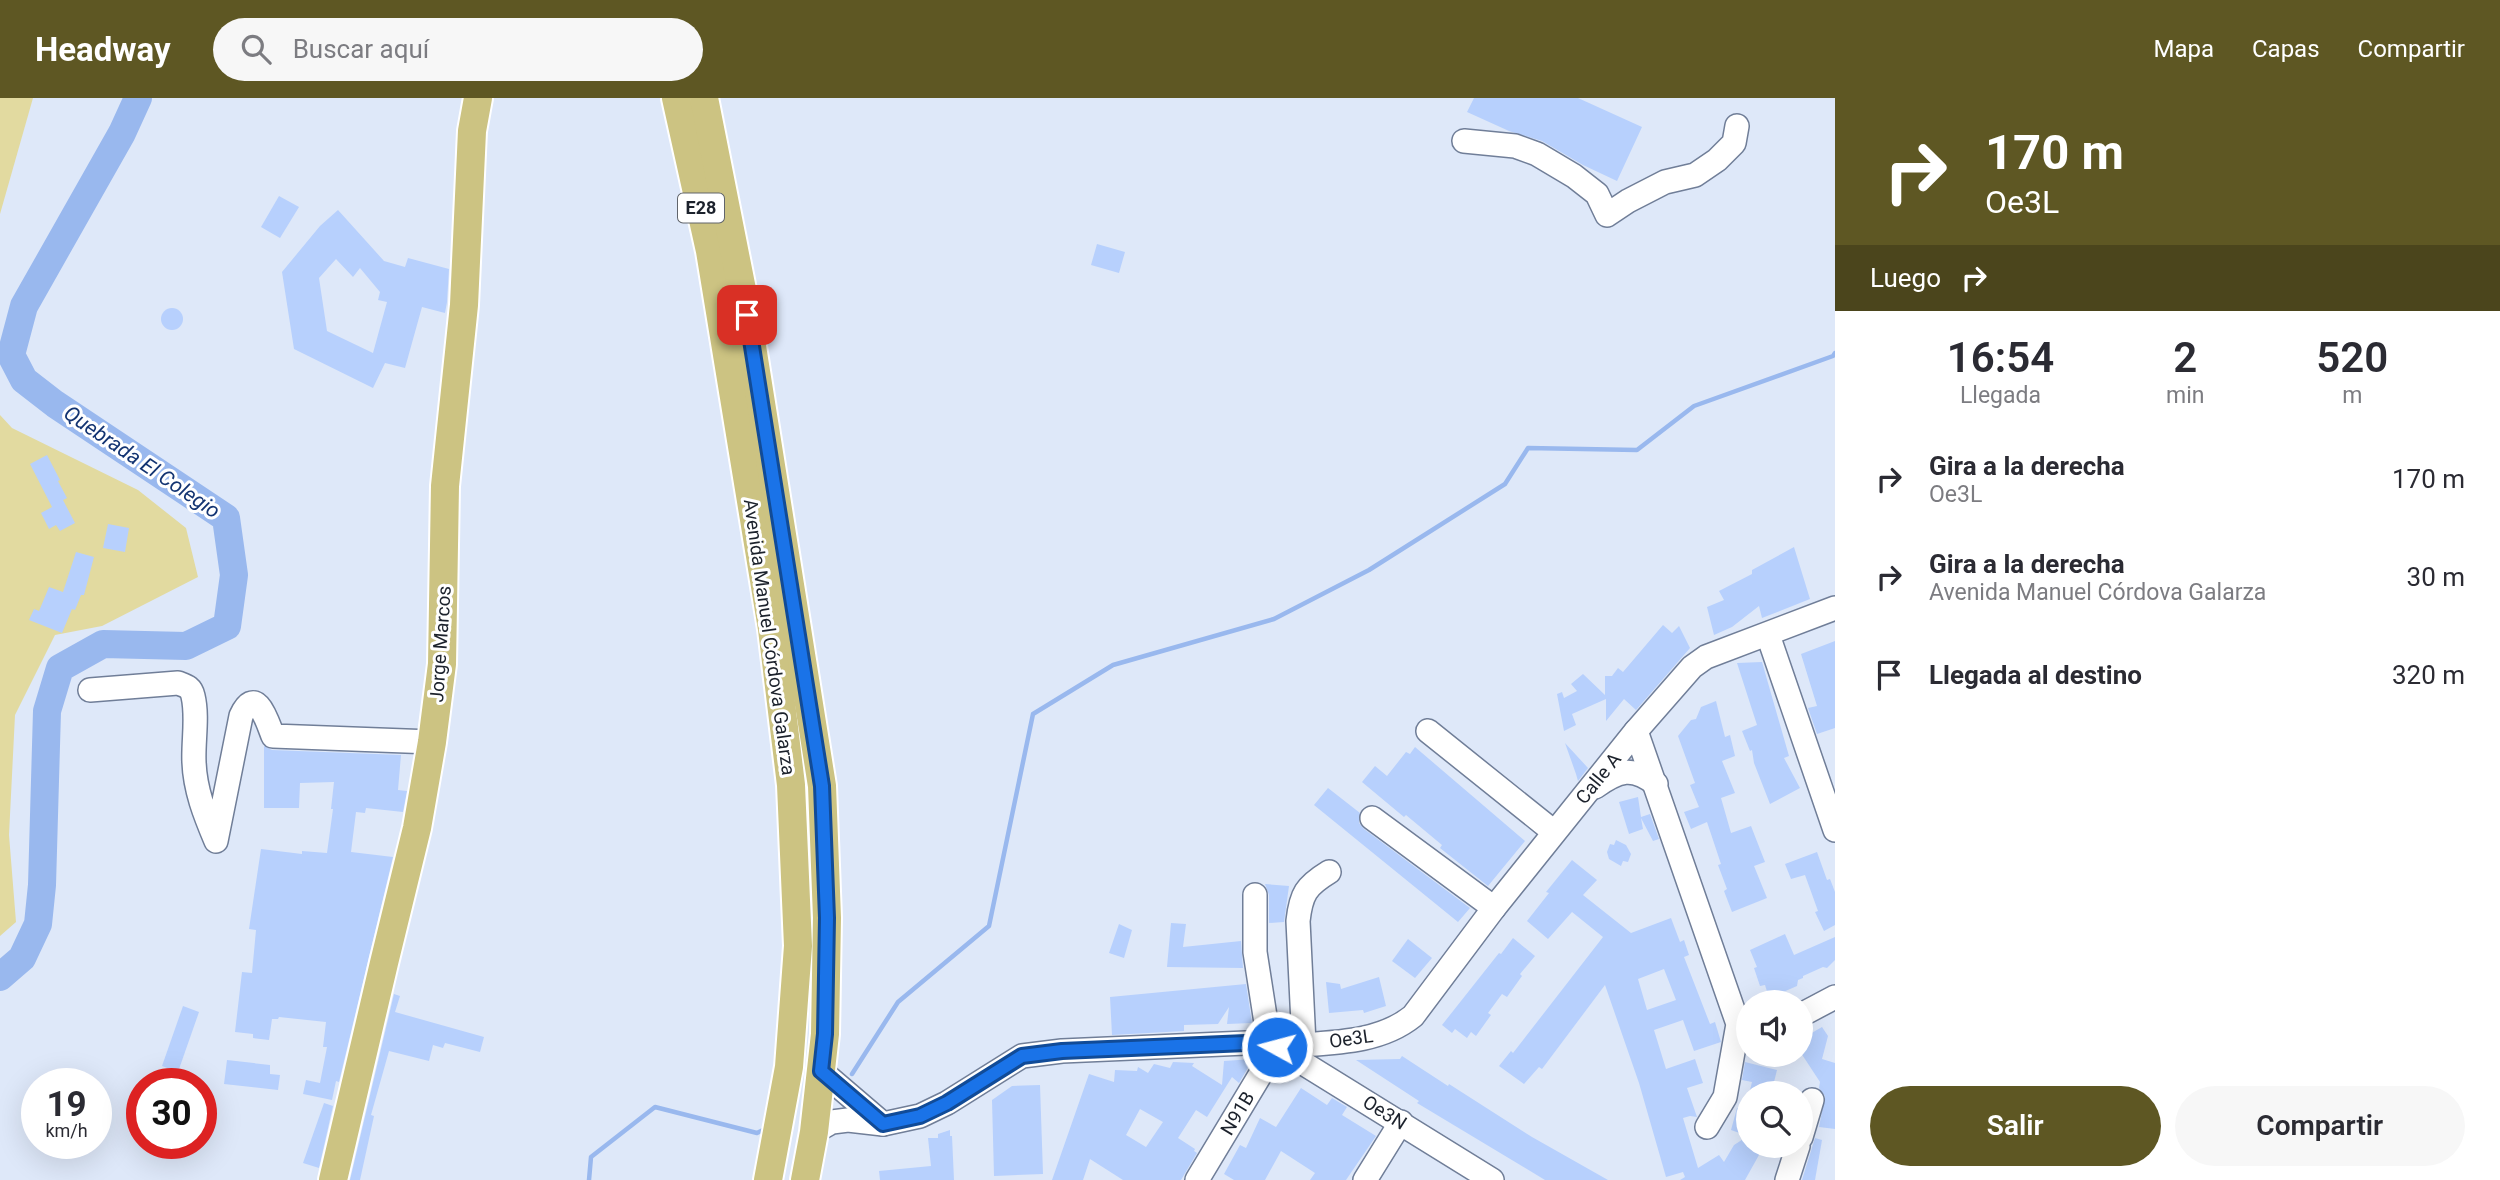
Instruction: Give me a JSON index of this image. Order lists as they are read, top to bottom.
{
  "streets": {
    "main road": ["E28", "Avenida Manuel Córdova Galarza", "Jorge Marcos"],
    "street": [
      "Calle A",
      "Oe3L",
      "Oe3N",
      "N91B"
    ]
  },
  "crossings": [
    ["Avenida Manuel Córdova Galarza", "Oe3L"],
    ["Calle A", "Oe3L"],
    ["Oe3L", "Oe3N"],
    ["Oe3L", "N91B"],
    ["Oe3N", "N91B"]
  ],
  "water": ["Quebrada El Colegio"],
  "page": {
    "header": "Headway",
    "search": "Buscar aquí",
    "nav": ["Mapa", "Capas", "Compartir"],
    "turn": ["170 m", "Oe3L"],
    "then": "Luego",
    "eta": [
      "16:54",
      "Llegada",
      "2",
      "min",
      "520",
      "m"
    ],
    "list": [
      {
        "name": "Gira a la derecha",
        "note": "Oe3L",
        "value": "170 m"
      },
      {
        "name": "Gira a la derecha",
        "note": "Avenida Manuel Córdova Galarza",
        "value": "30 m"
      },
      {
        "name": "Llegada al destino",
        "value": "320 m"
      }
    ],
    "speed": "19 km/h",
    "limit": "30",
    "buttons": ["Salir", "Compartir"]
  }
}
